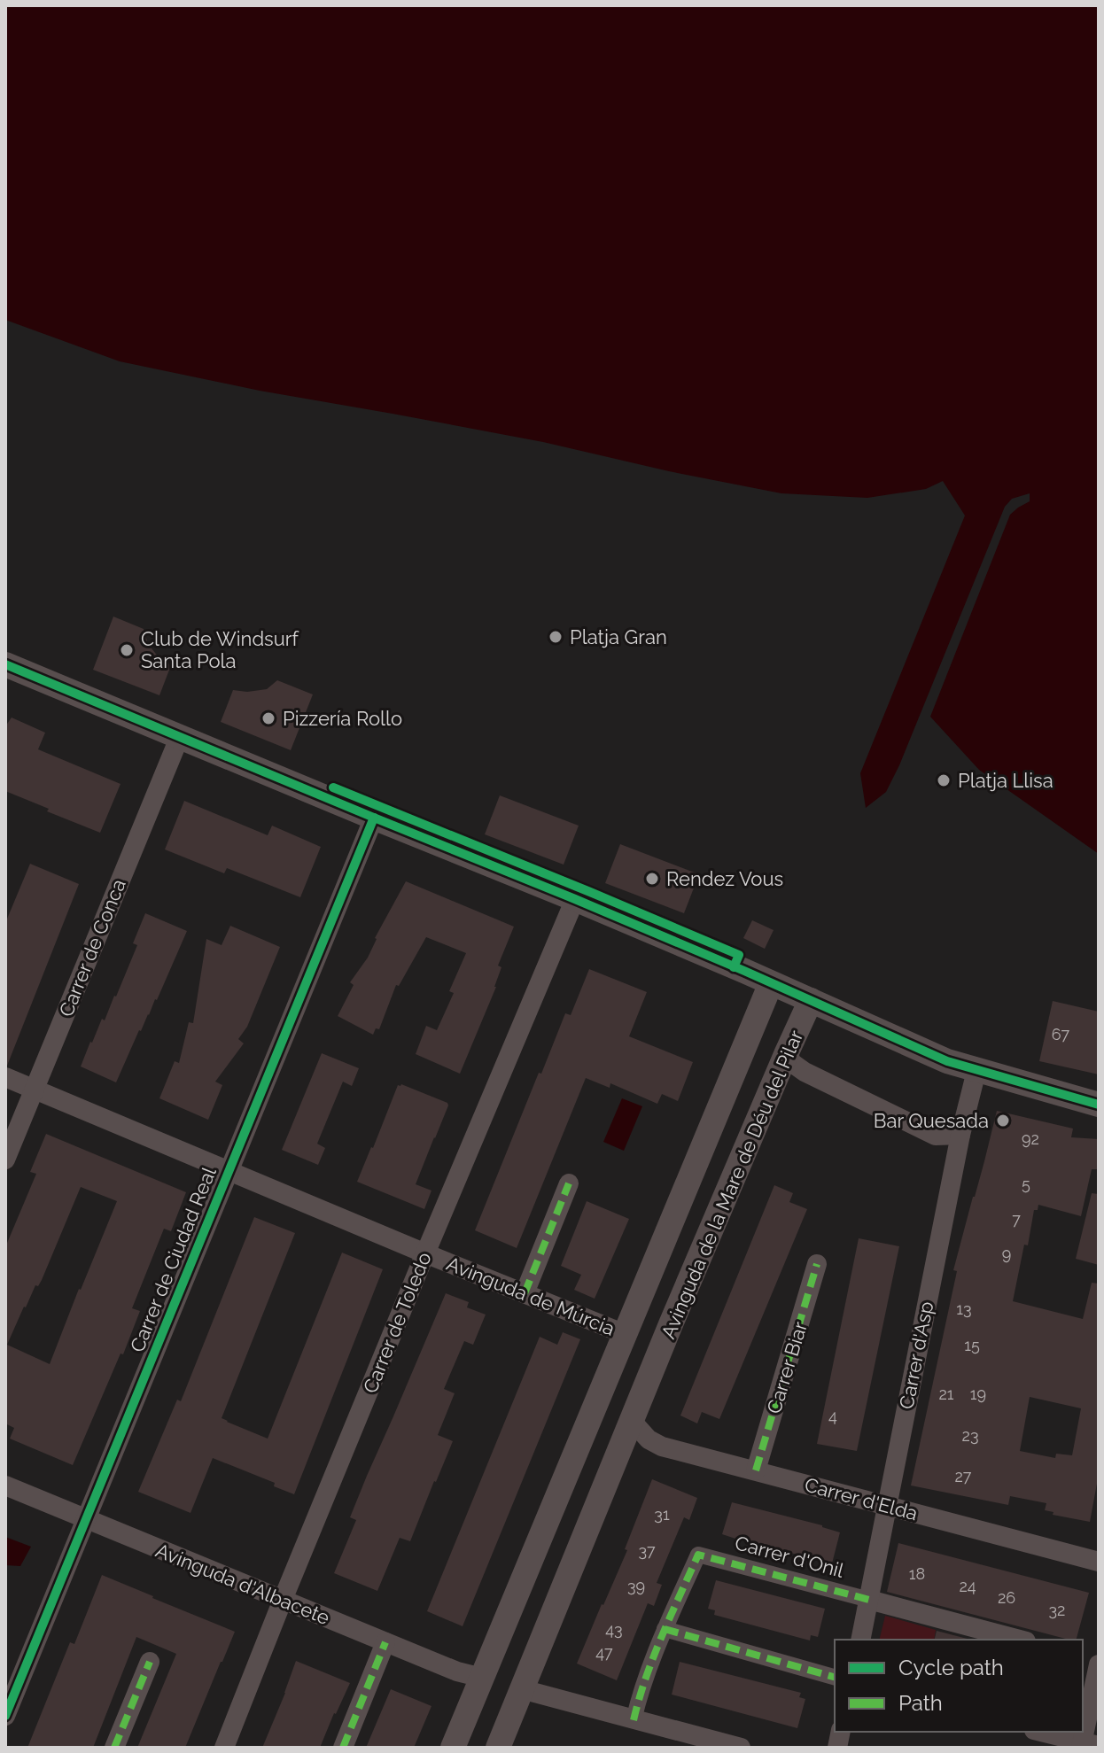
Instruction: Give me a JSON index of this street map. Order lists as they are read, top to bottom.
{
  "streets": {
    "street": [
      "Carrer de Conca",
      "Avinguda de la Mare de Déu del Pilar",
      "Carrer de Ciudad Real",
      "Avinguda de Múrcia",
      "Carrer de Toledo",
      "Carrer d'Asp",
      "Carrer Biar",
      "Carrer d'Elda",
      "Carrer d'Onil",
      "Avinguda d'Albacete"
    ]
  },
  "crossings": [
    ["Carrer de Conca", "Avinguda de Múrcia"],
    ["Avinguda de la Mare de Déu del Pilar", "Avinguda de Múrcia"],
    ["Avinguda de la Mare de Déu del Pilar", "Carrer d'Elda"],
    ["Avinguda de la Mare de Déu del Pilar", "Avinguda d'Albacete"],
    ["Carrer de Ciudad Real", "Avinguda de Múrcia"],
    ["Carrer de Ciudad Real", "Avinguda d'Albacete"],
    ["Avinguda de Múrcia", "Carrer de Toledo"],
    ["Carrer de Toledo", "Avinguda d'Albacete"],
    ["Carrer d'Asp", "Carrer d'Elda"],
    ["Carrer d'Asp", "Carrer d'Onil"],
    ["Carrer Biar", "Carrer d'Elda"]
  ],
  "places": [
    "Platja Gran",
    "Club de Windsurf Santa Pola",
    "Pizzería Rollo",
    "Platja Llisa",
    "Rendez Vous",
    "Bar Quesada"
  ],
  "house_numbers": [
    "67",
    "92",
    "5",
    "7",
    "9",
    "13",
    "15",
    "21",
    "19",
    "4",
    "23",
    "27",
    "31",
    "37",
    "18",
    "39",
    "24",
    "26",
    "32",
    "43",
    "47"
  ],
  "legend": ["Cycle path", "Path"]
}
